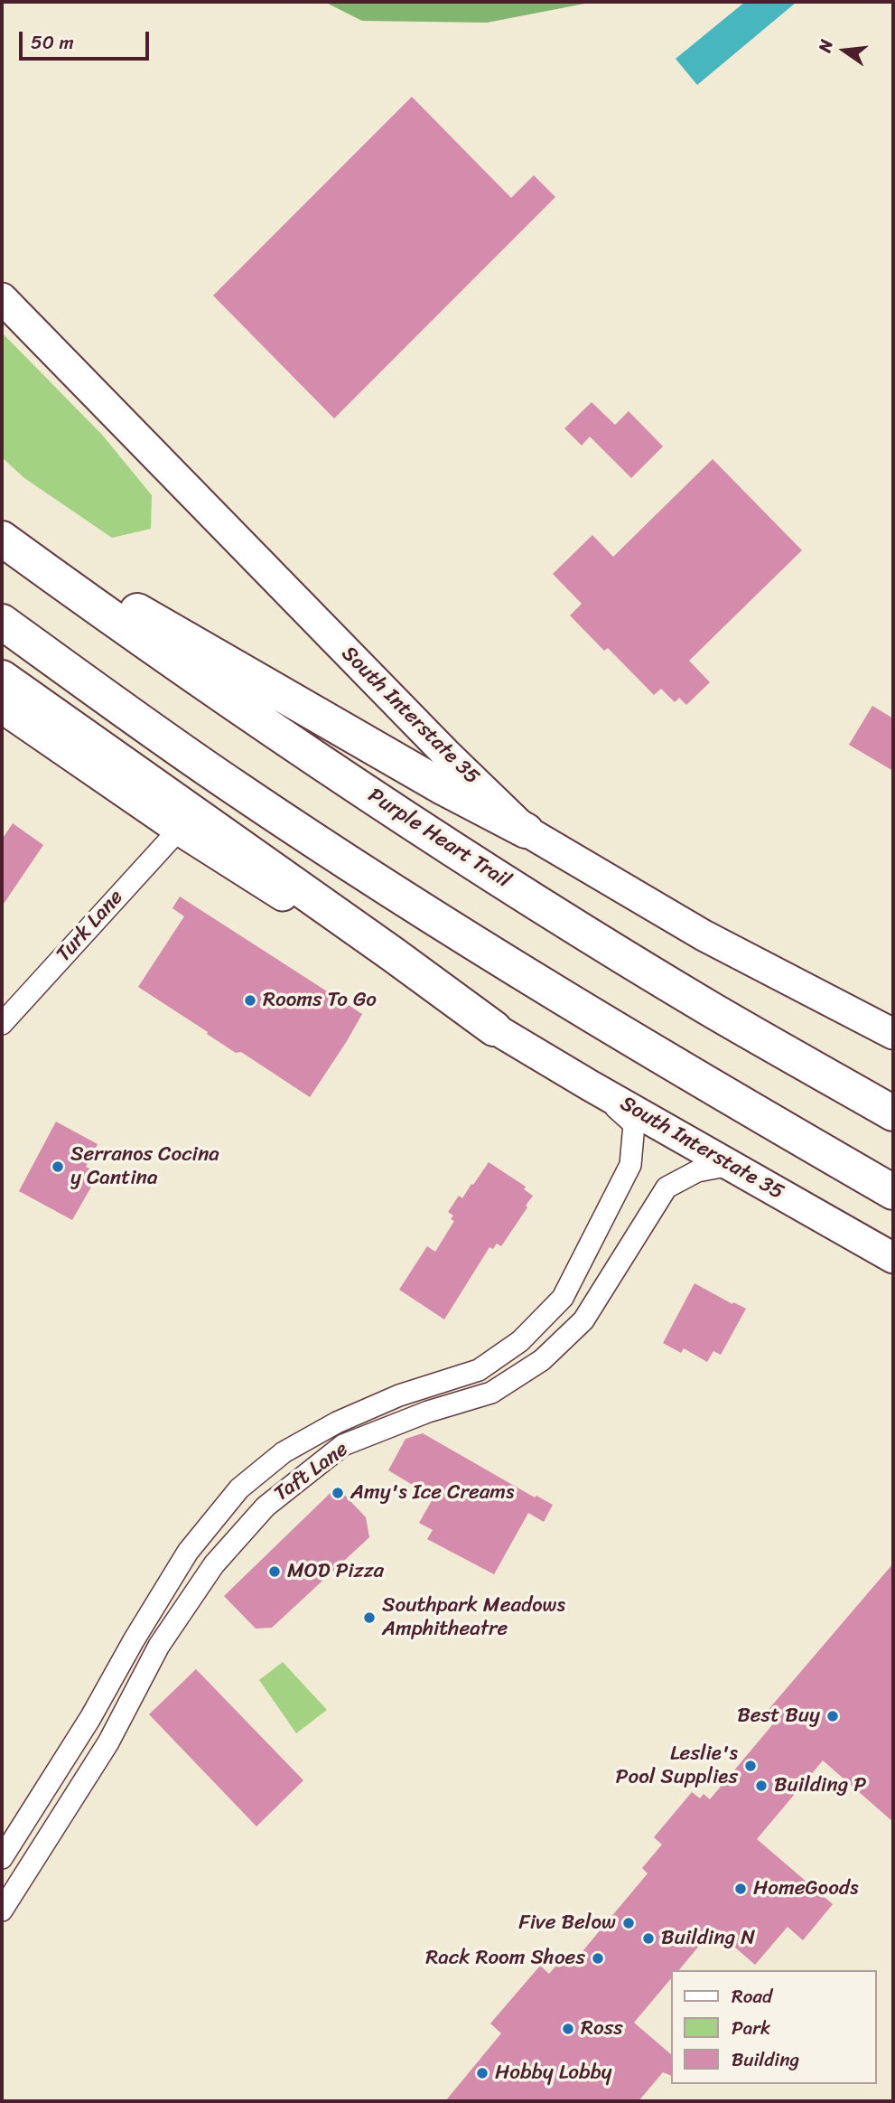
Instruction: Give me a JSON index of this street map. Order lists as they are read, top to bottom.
{
  "streets": {
    "highway": ["Purple Heart Trail"],
    "main road": ["South Interstate 35"],
    "street": ["Turk Lane", "Taft Lane"]
  },
  "crossings": [
    ["South Interstate 35", "Turk Lane"],
    ["South Interstate 35", "Taft Lane"]
  ],
  "places": [
    "Rooms To Go",
    "Serranos Cocina y Cantina",
    "Amy's Ice Creams",
    "MOD Pizza",
    "Southpark Meadows Amphitheatre",
    "Best Buy",
    "Leslie's Pool Supplies",
    "Building P",
    "HomeGoods",
    "Five Below",
    "Building N",
    "Rack Room Shoes",
    "Ross",
    "Hobby Lobby"
  ],
  "legend": ["Road", "Park", "Building"],
  "scale_bar": "50 m",
  "north": "left"
}
